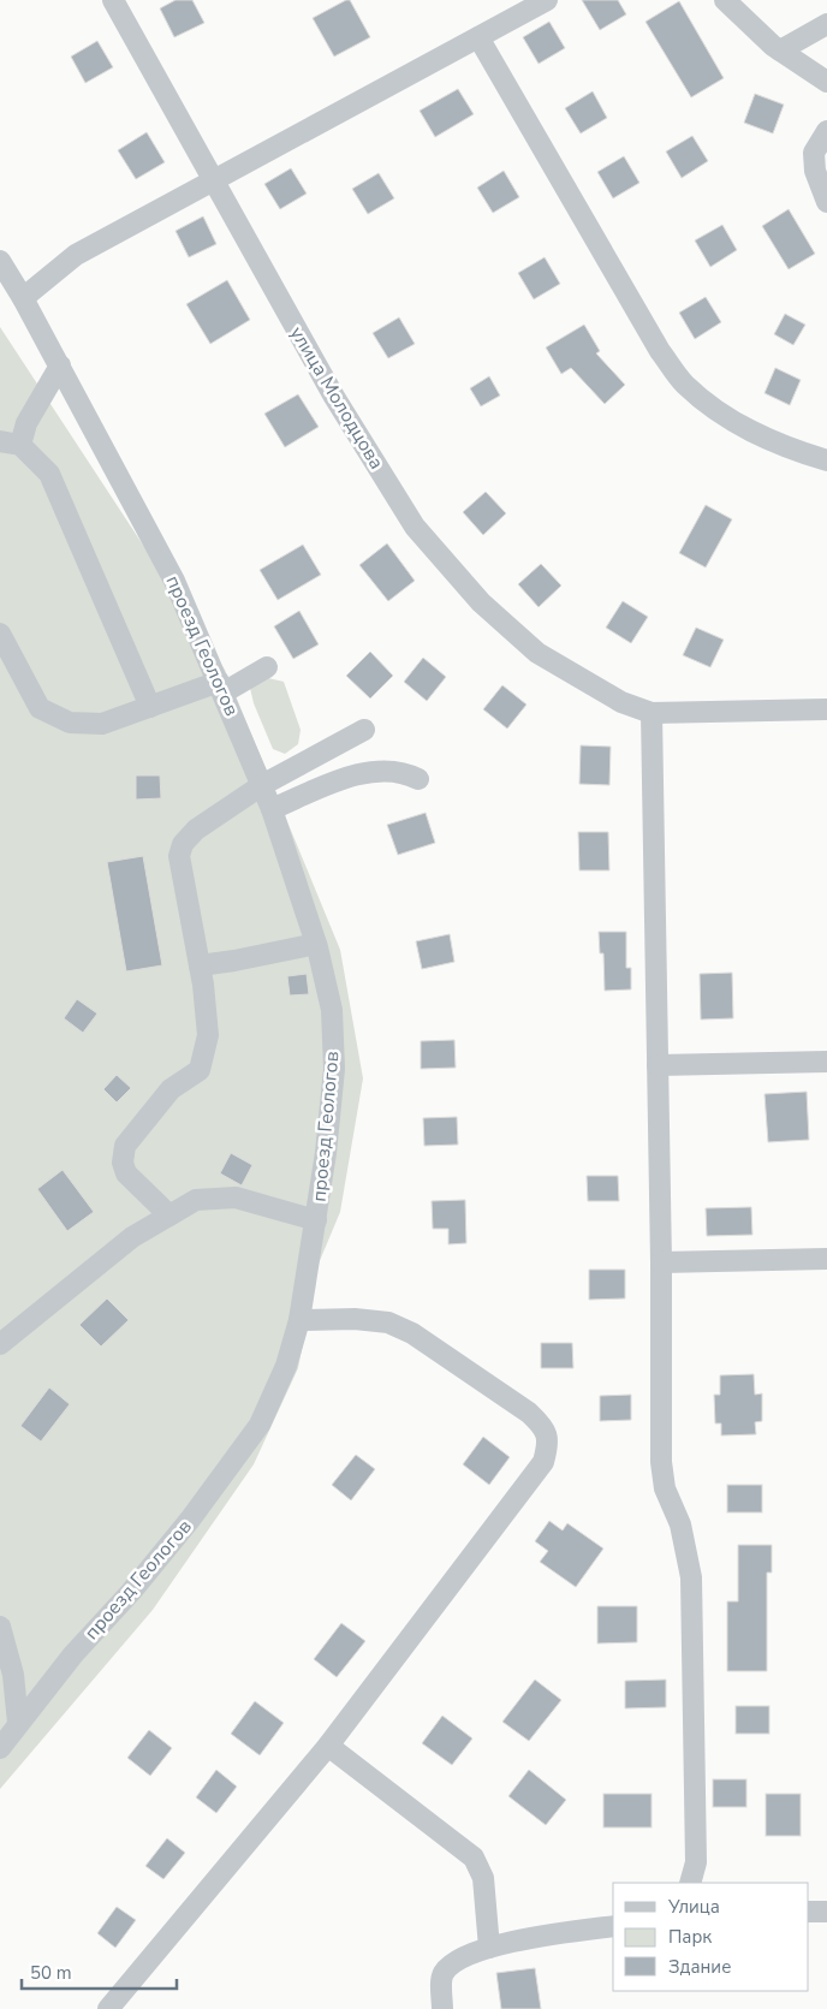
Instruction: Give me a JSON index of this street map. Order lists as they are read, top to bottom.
{
  "streets": {
    "street": ["улица Молодцова", "проезд Геологов"]
  },
  "legend": ["Улица", "Парк", "Здание"],
  "scale_bar": "50 m"
}
